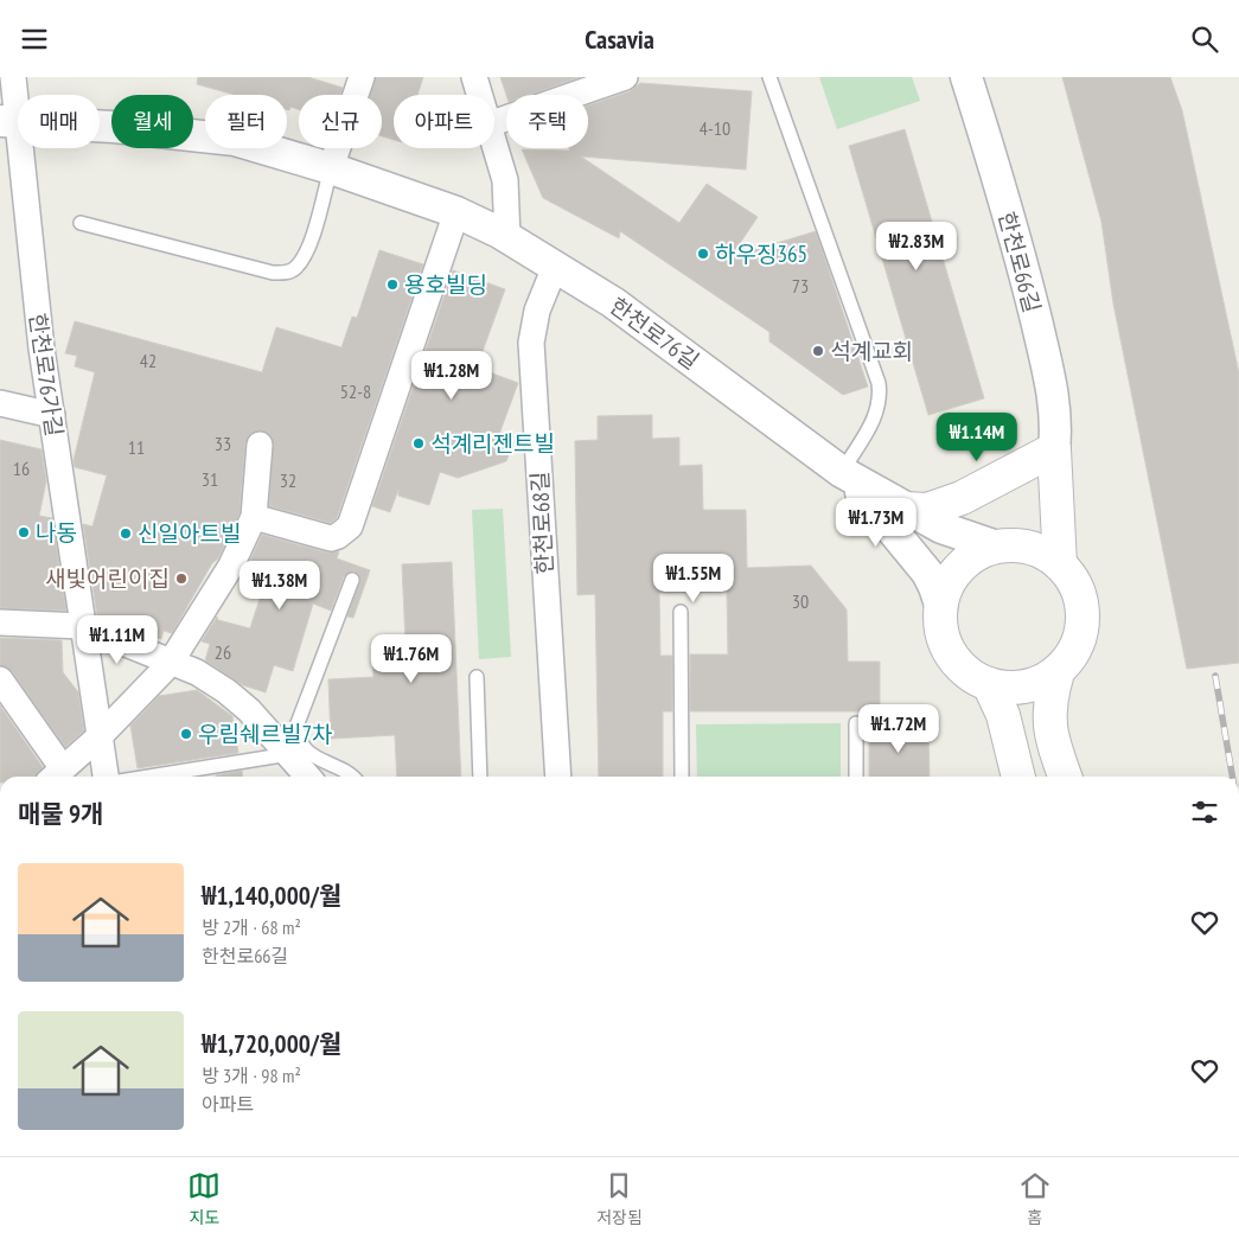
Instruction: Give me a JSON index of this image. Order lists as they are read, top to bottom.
{
  "streets": {
    "street": [
      "한천로66길",
      "한천로76길",
      "한천로76가길",
      "한천로68길"
    ]
  },
  "crossings": [
    ["한천로76길", "한천로76가길"],
    ["한천로76길", "한천로68길"]
  ],
  "places": [
    "하우징365",
    "용호빌딩",
    "석계교회",
    "석계리젠트빌",
    "나동",
    "신일아트빌",
    "새빛어린이집",
    "우림쉐르빌7차"
  ],
  "house_numbers": [
    "4-10",
    "73",
    "42",
    "52-8",
    "33",
    "11",
    "16",
    "31",
    "32",
    "30",
    "26"
  ],
  "page": {
    "header": "Casavia",
    "chip": [
      "매매",
      "월세",
      "필터",
      "신규",
      "아파트",
      "주택"
    ],
    "price": [
      "₩2.83M",
      "₩1.28M",
      "₩1.14M",
      "₩1.73M",
      "₩1.55M",
      "₩1.38M",
      "₩1.11M",
      "₩1.76M",
      "₩1.72M"
    ],
    "heading": "매물 9개",
    "list": [
      {
        "name": "₩1,140,000/월",
        "note": "방 2개 · 68 m² · 한천로66길"
      },
      {
        "name": "₩1,720,000/월",
        "note": "방 3개 · 98 m² · 아파트"
      }
    ],
    "tabs": ["지도", "저장됨", "홈"]
  }
}
